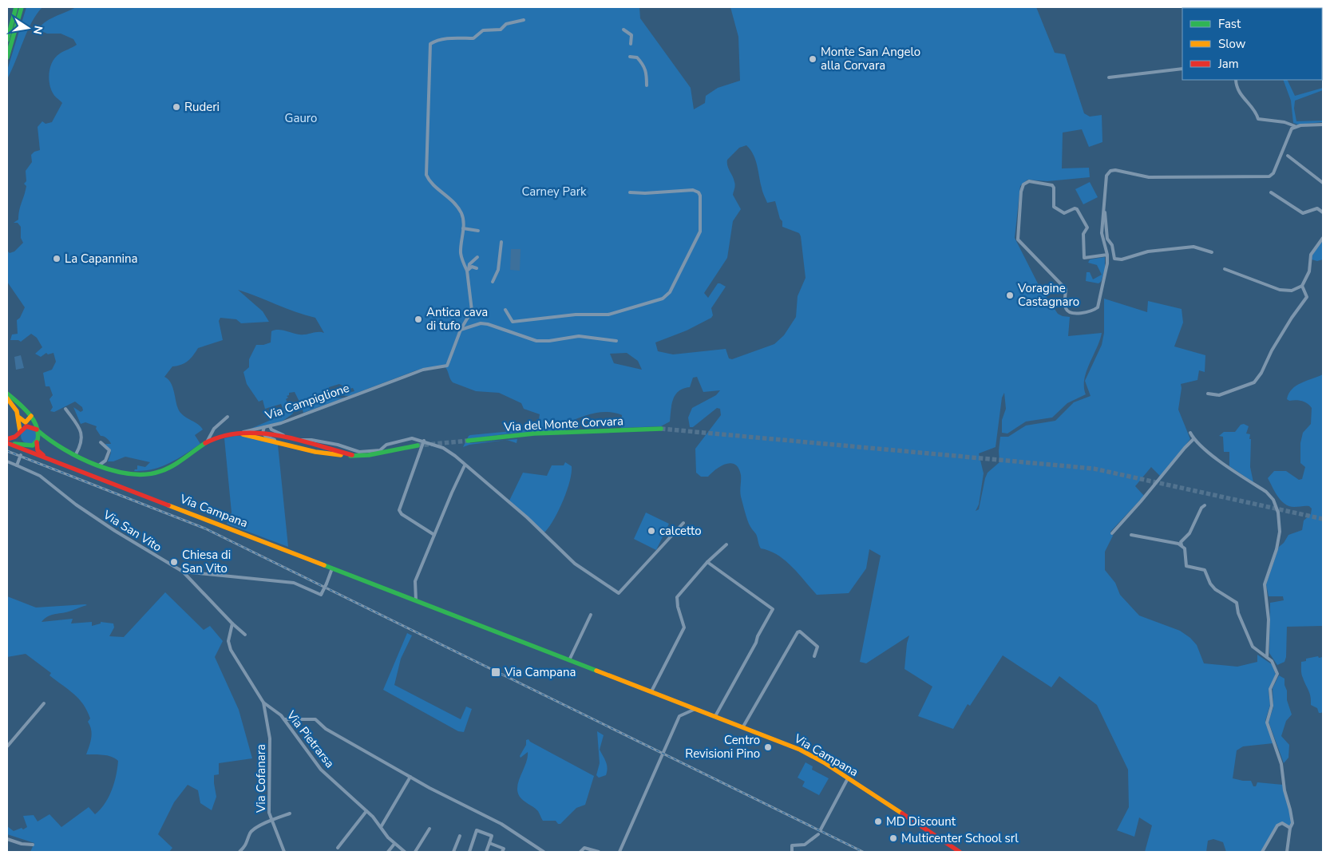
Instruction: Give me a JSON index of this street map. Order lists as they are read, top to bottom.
{
  "streets": {
    "main road": ["Via Campiglione", "Via del Monte Corvara", "Via Campana"],
    "street": ["Via San Vito", "Via Pietrarsa", "Via Cofanara"]
  },
  "crossings": [
    ["Via Campiglione", "Via Campana"],
    ["Via Campana", "Via San Vito"],
    ["Via Pietrarsa", "Via Cofanara"]
  ],
  "parks": ["Gauro", "Carney Park"],
  "places": {
    "other": [
      "Monte San Angelo alla Corvara",
      "Ruderi",
      "La Capannina",
      "Voragine Castagnaro",
      "Antica cava di tufo",
      "calcetto",
      "Chiesa di San Vito",
      "Centro Revisioni Pino",
      "MD Discount",
      "Multicenter School srl"
    ],
    "transit": ["Via Campana"]
  },
  "legend": ["Fast", "Slow", "Jam"],
  "north": "right"
}
